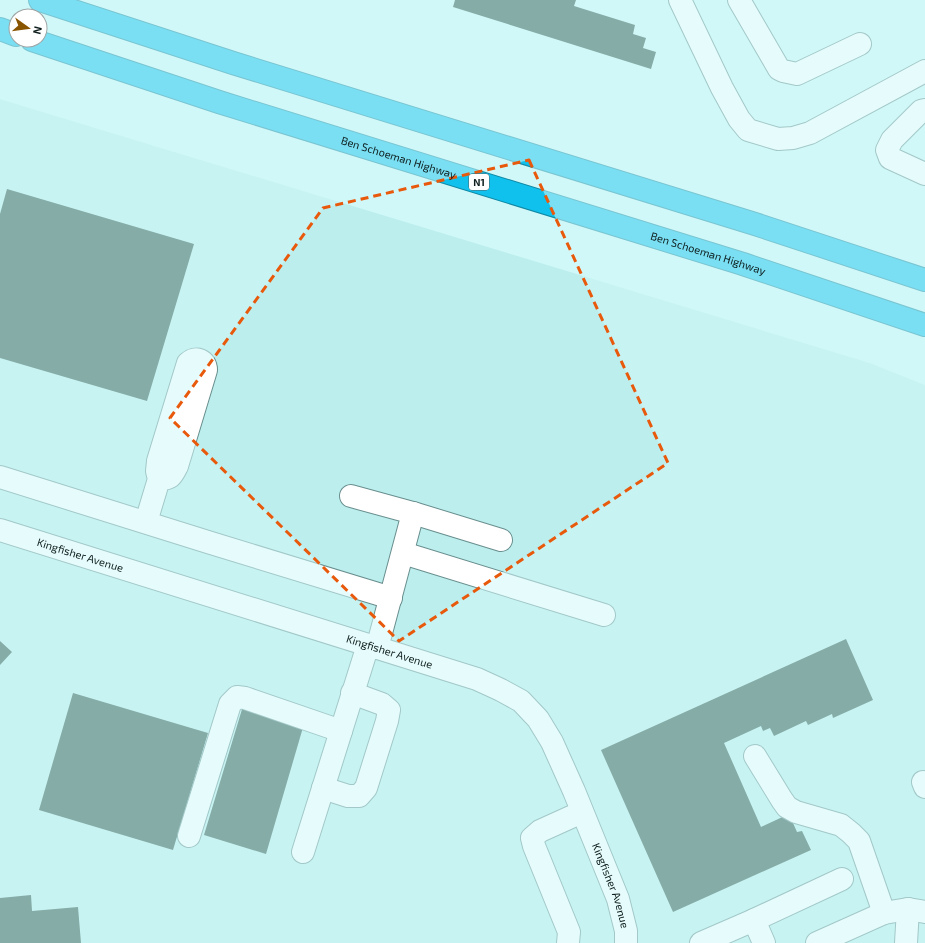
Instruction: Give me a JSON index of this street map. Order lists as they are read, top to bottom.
{
  "streets": {
    "highway": ["Ben Schoeman Highway", "N1"],
    "street": ["Kingfisher Avenue"]
  },
  "north": "right"
}
